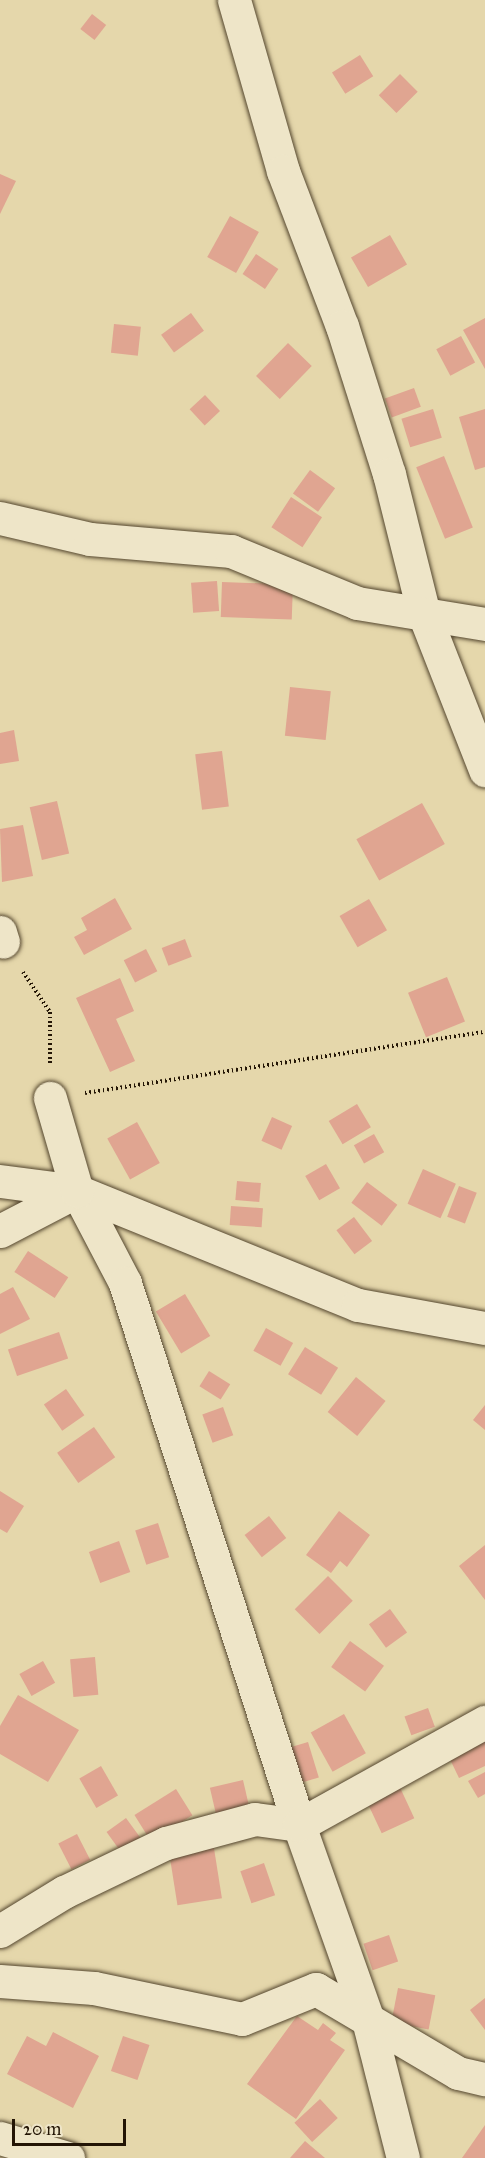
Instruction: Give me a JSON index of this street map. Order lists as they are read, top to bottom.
{
  "scale_bar": "20 m"
}
